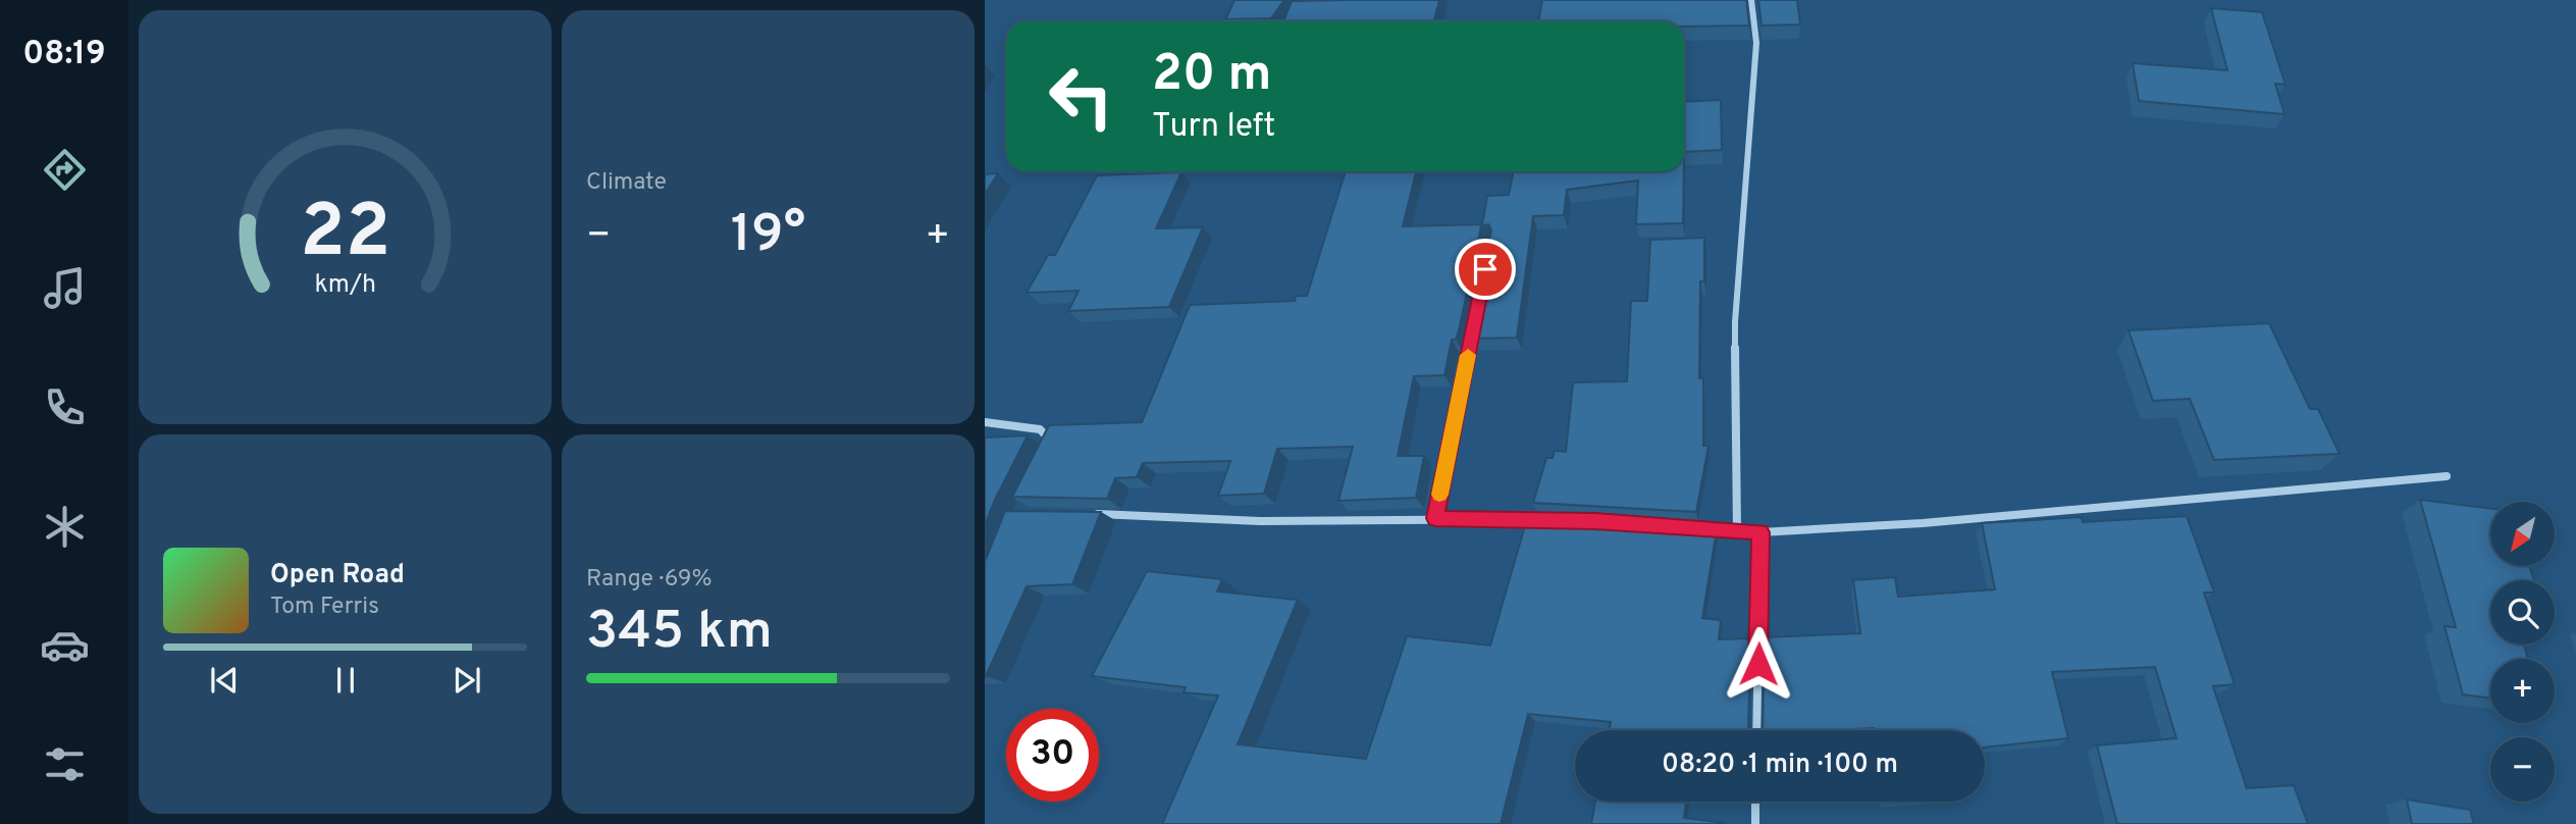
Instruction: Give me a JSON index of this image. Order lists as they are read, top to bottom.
{
  "north": "bottom left",
  "page": {
    "tabs": "08:19",
    "tile": [
      "Climate",
      ["Range · 69%", "345 km"]
    ],
    "turn": ["20 m", "Turn left"],
    "heat": ["−", "19°", "+"],
    "map_buttons": ["+", "−"],
    "song": ["Open Road", "Tom Ferris"],
    "limit": "30",
    "trip": "08:20 · 1 min · 100 m",
    "gauge": ["22", "km/h"]
  }
}
